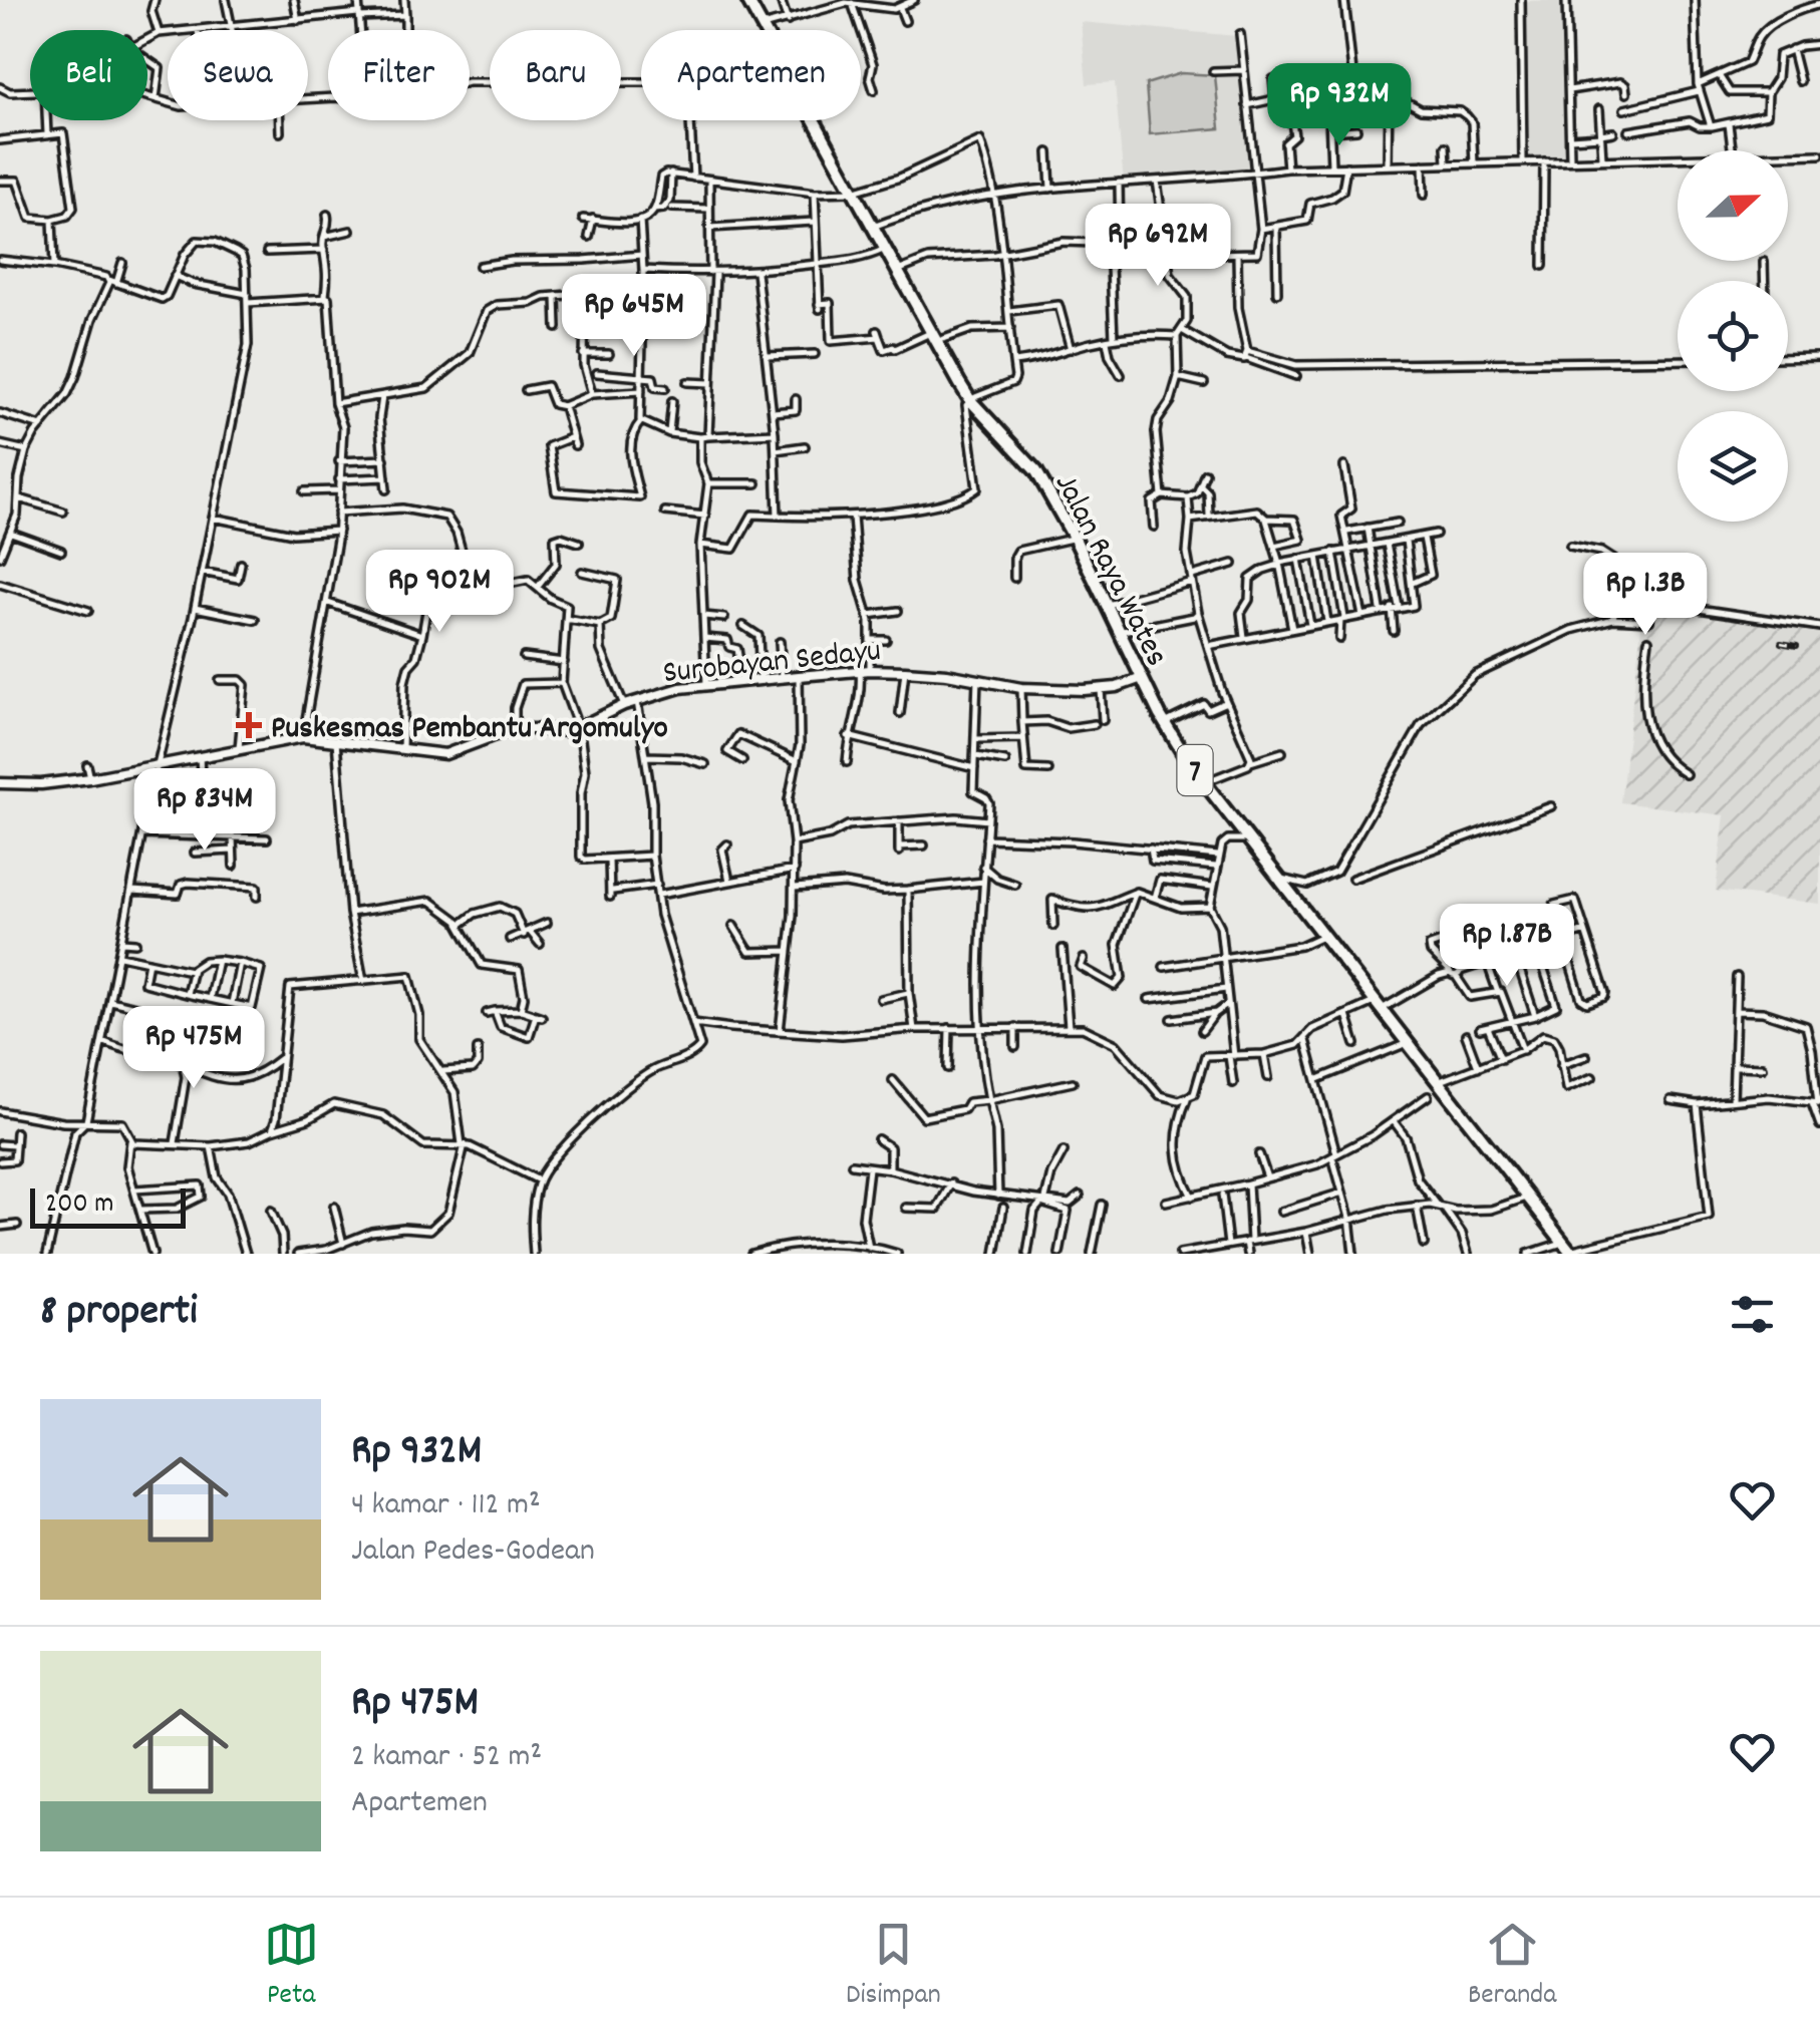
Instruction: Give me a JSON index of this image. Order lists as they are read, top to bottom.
{
  "streets": {
    "highway": ["Jalan Raya Wates", "7"],
    "main road": ["Surobayan Sedayu"]
  },
  "crossings": [
    ["Jalan Raya Wates", "Surobayan Sedayu"]
  ],
  "places": {
    "health": ["Puskesmas Pembantu Argomulyo"]
  },
  "scale_bar": "200 m",
  "north": "right",
  "page": {
    "chip": [
      "Beli",
      "Sewa",
      "Filter",
      "Baru",
      "Apartemen"
    ],
    "price": [
      "Rp 932M",
      "Rp 692M",
      "Rp 645M",
      "Rp 902M",
      "Rp 1.3B",
      "Rp 834M",
      "Rp 1.87B",
      "Rp 475M"
    ],
    "scale": "200 m",
    "heading": "8 properti",
    "list": [
      {
        "name": "Rp 932M",
        "note": "4 kamar · 112 m² · Jalan Pedes-Godean"
      },
      {
        "name": "Rp 475M",
        "note": "2 kamar · 52 m² · Apartemen"
      }
    ],
    "tabs": ["Peta", "Disimpan", "Beranda"]
  }
}
